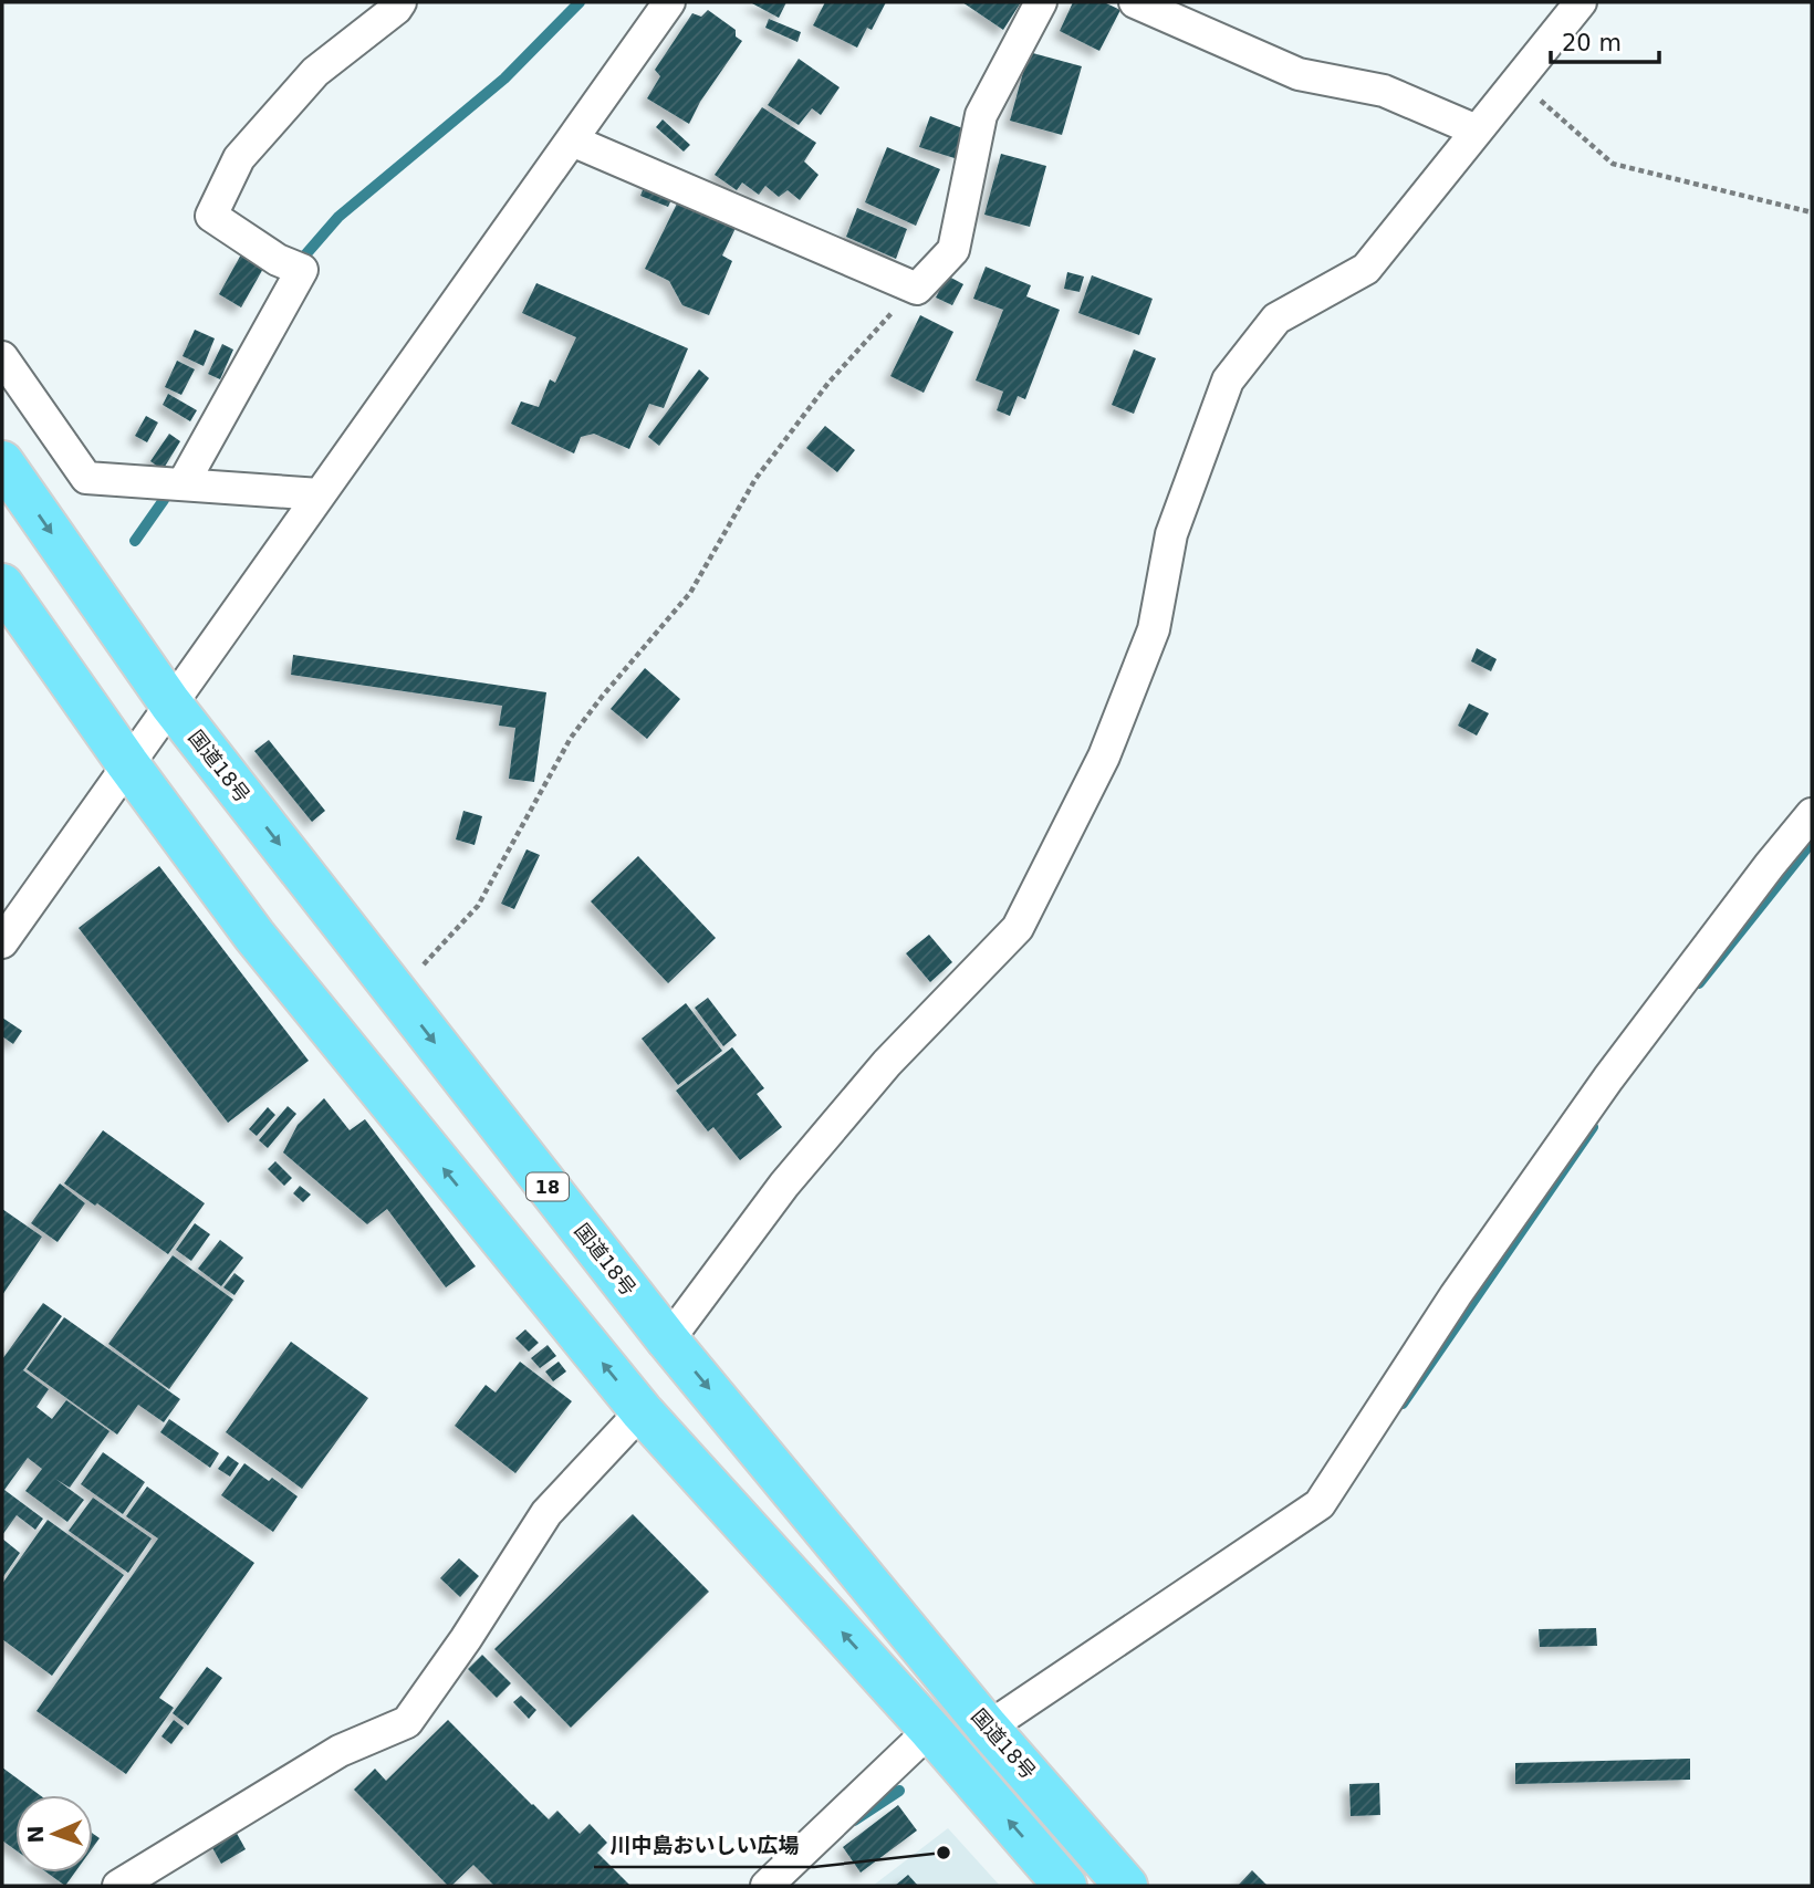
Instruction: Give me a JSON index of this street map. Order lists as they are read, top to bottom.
{
  "streets": {
    "highway": ["国道18号", "18"]
  },
  "places": ["川中島おいしい広場"],
  "scale_bar": "20 m",
  "north": "left"
}
